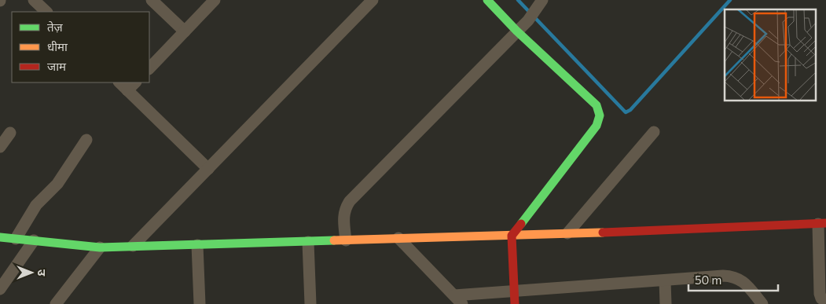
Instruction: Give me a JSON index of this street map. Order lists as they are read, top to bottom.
{
  "legend": ["तेज़", "धीमा", "जाम"],
  "scale_bar": "50 m",
  "north": "right"
}
